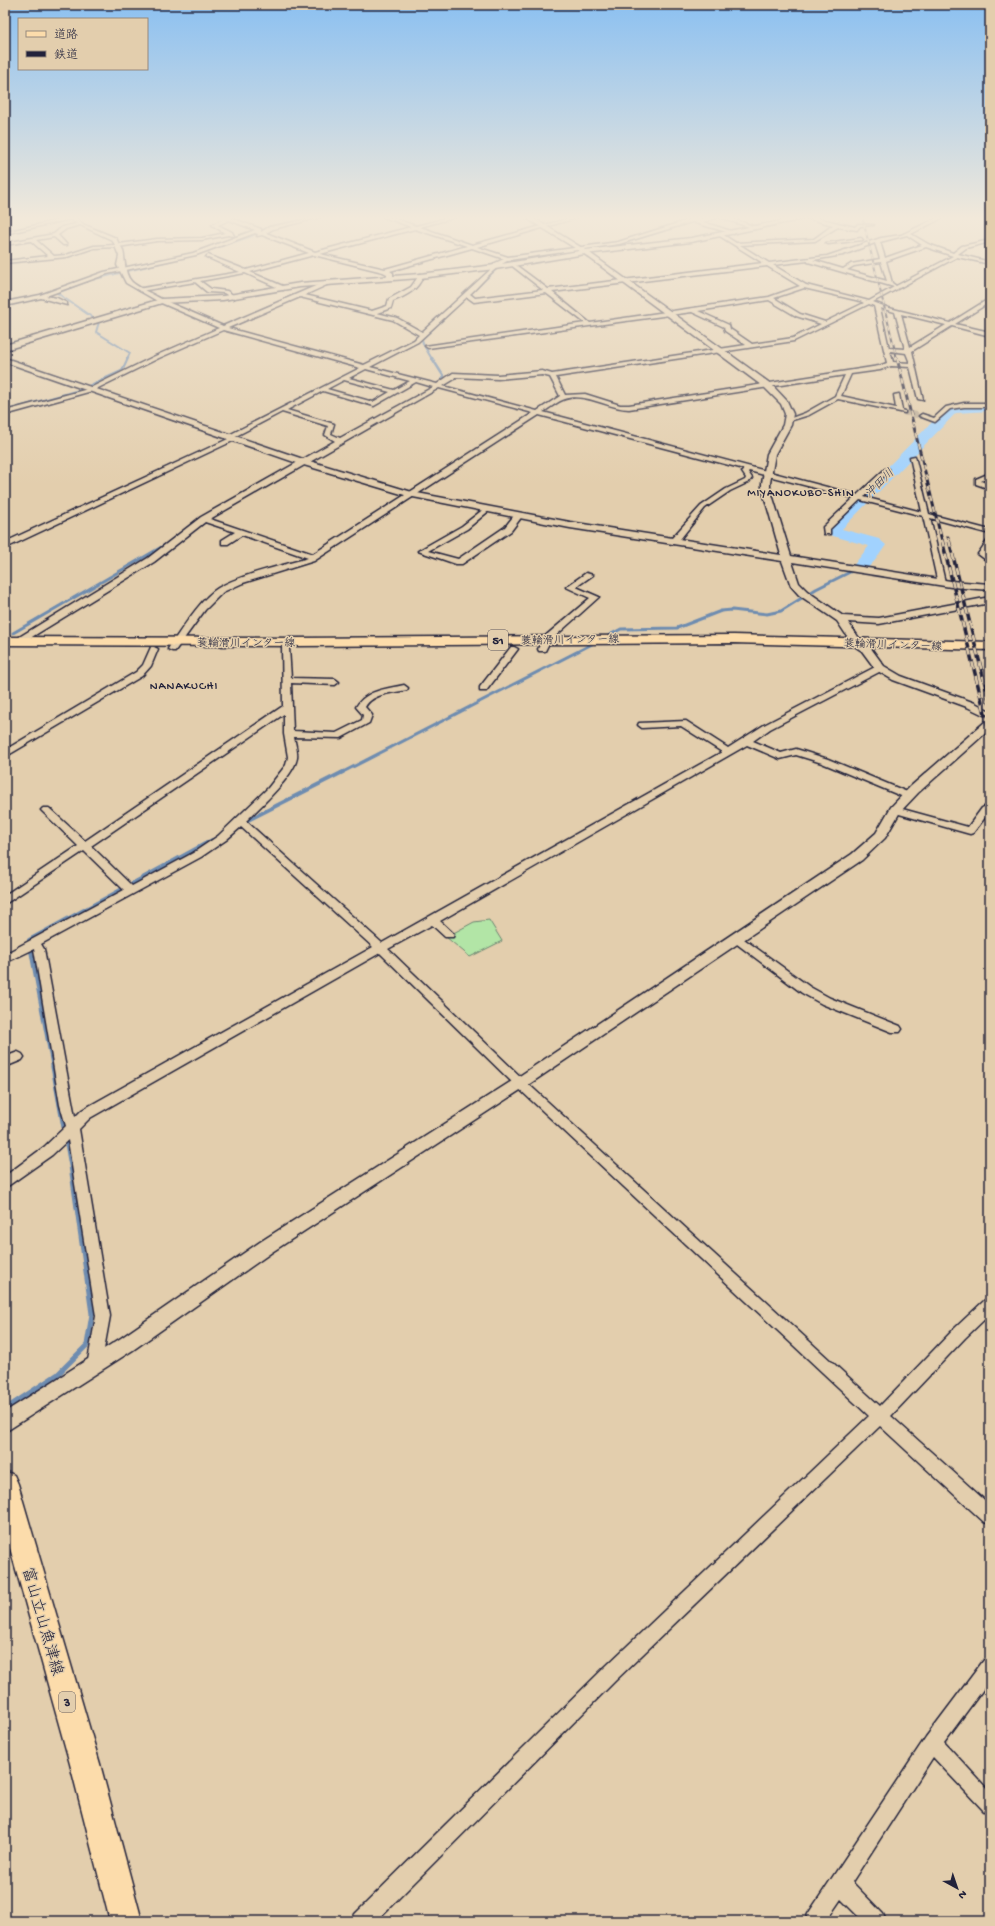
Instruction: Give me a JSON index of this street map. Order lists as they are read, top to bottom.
{
  "streets": {
    "main road": [
      "蓑輪滑川インター線",
      "51",
      "富山立山魚津線",
      "3"
    ]
  },
  "districts": ["MIYANOKUBO-SHIN", "NANAKUCHI"],
  "water": ["沖田川"],
  "legend": ["道路", "鉄道"],
  "north": "bottom right"
}
